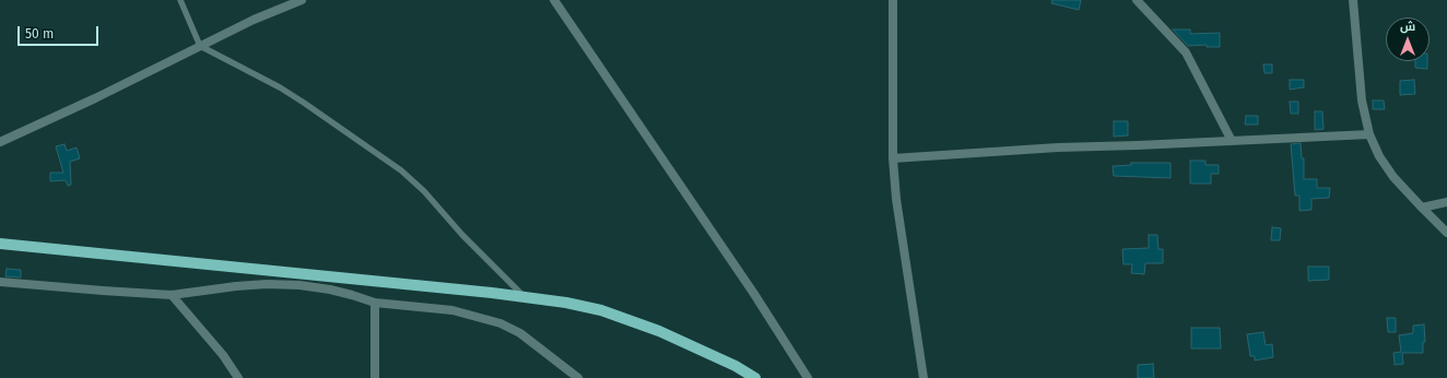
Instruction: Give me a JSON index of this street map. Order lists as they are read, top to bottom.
{
  "scale_bar": "50 m",
  "north": "top"
}
